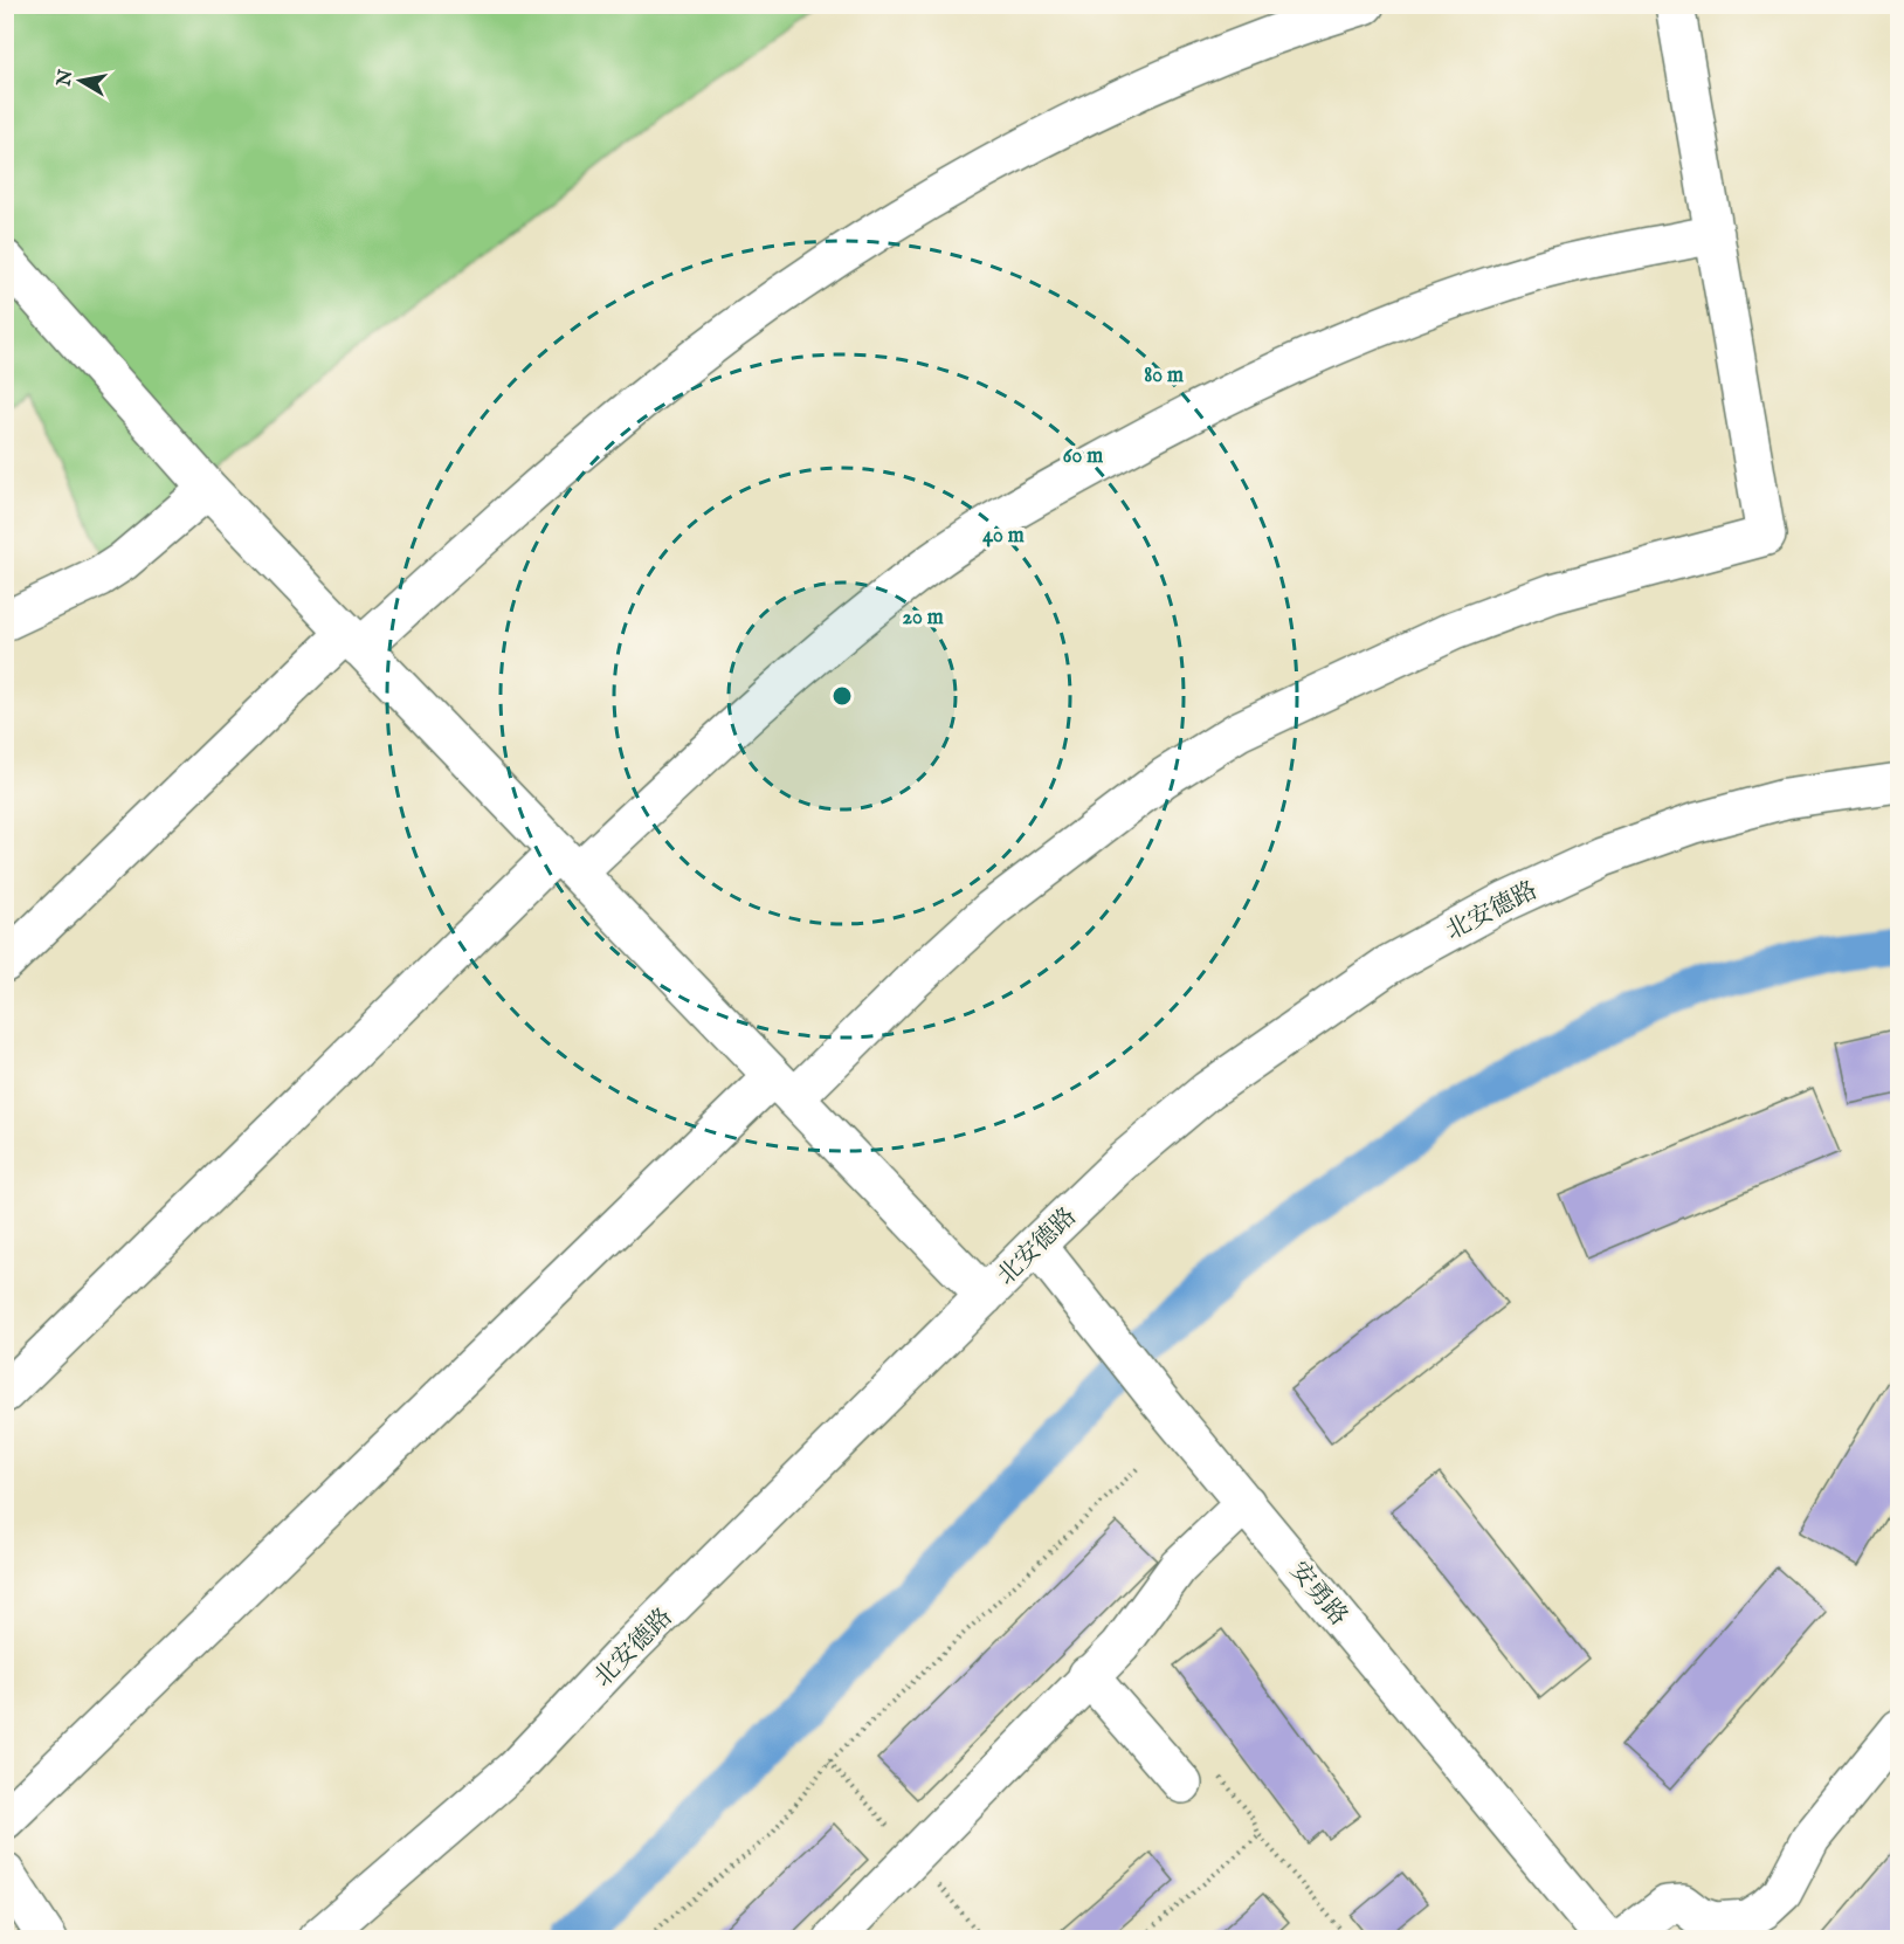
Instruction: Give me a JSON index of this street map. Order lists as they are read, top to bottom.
{
  "streets": {
    "street": ["北安德路", "安勇路"]
  },
  "crossings": [
    ["北安德路", "安勇路"]
  ],
  "north": "left",
  "rings": [
    "80 m",
    "60 m",
    "40 m",
    "20 m"
  ]
}
